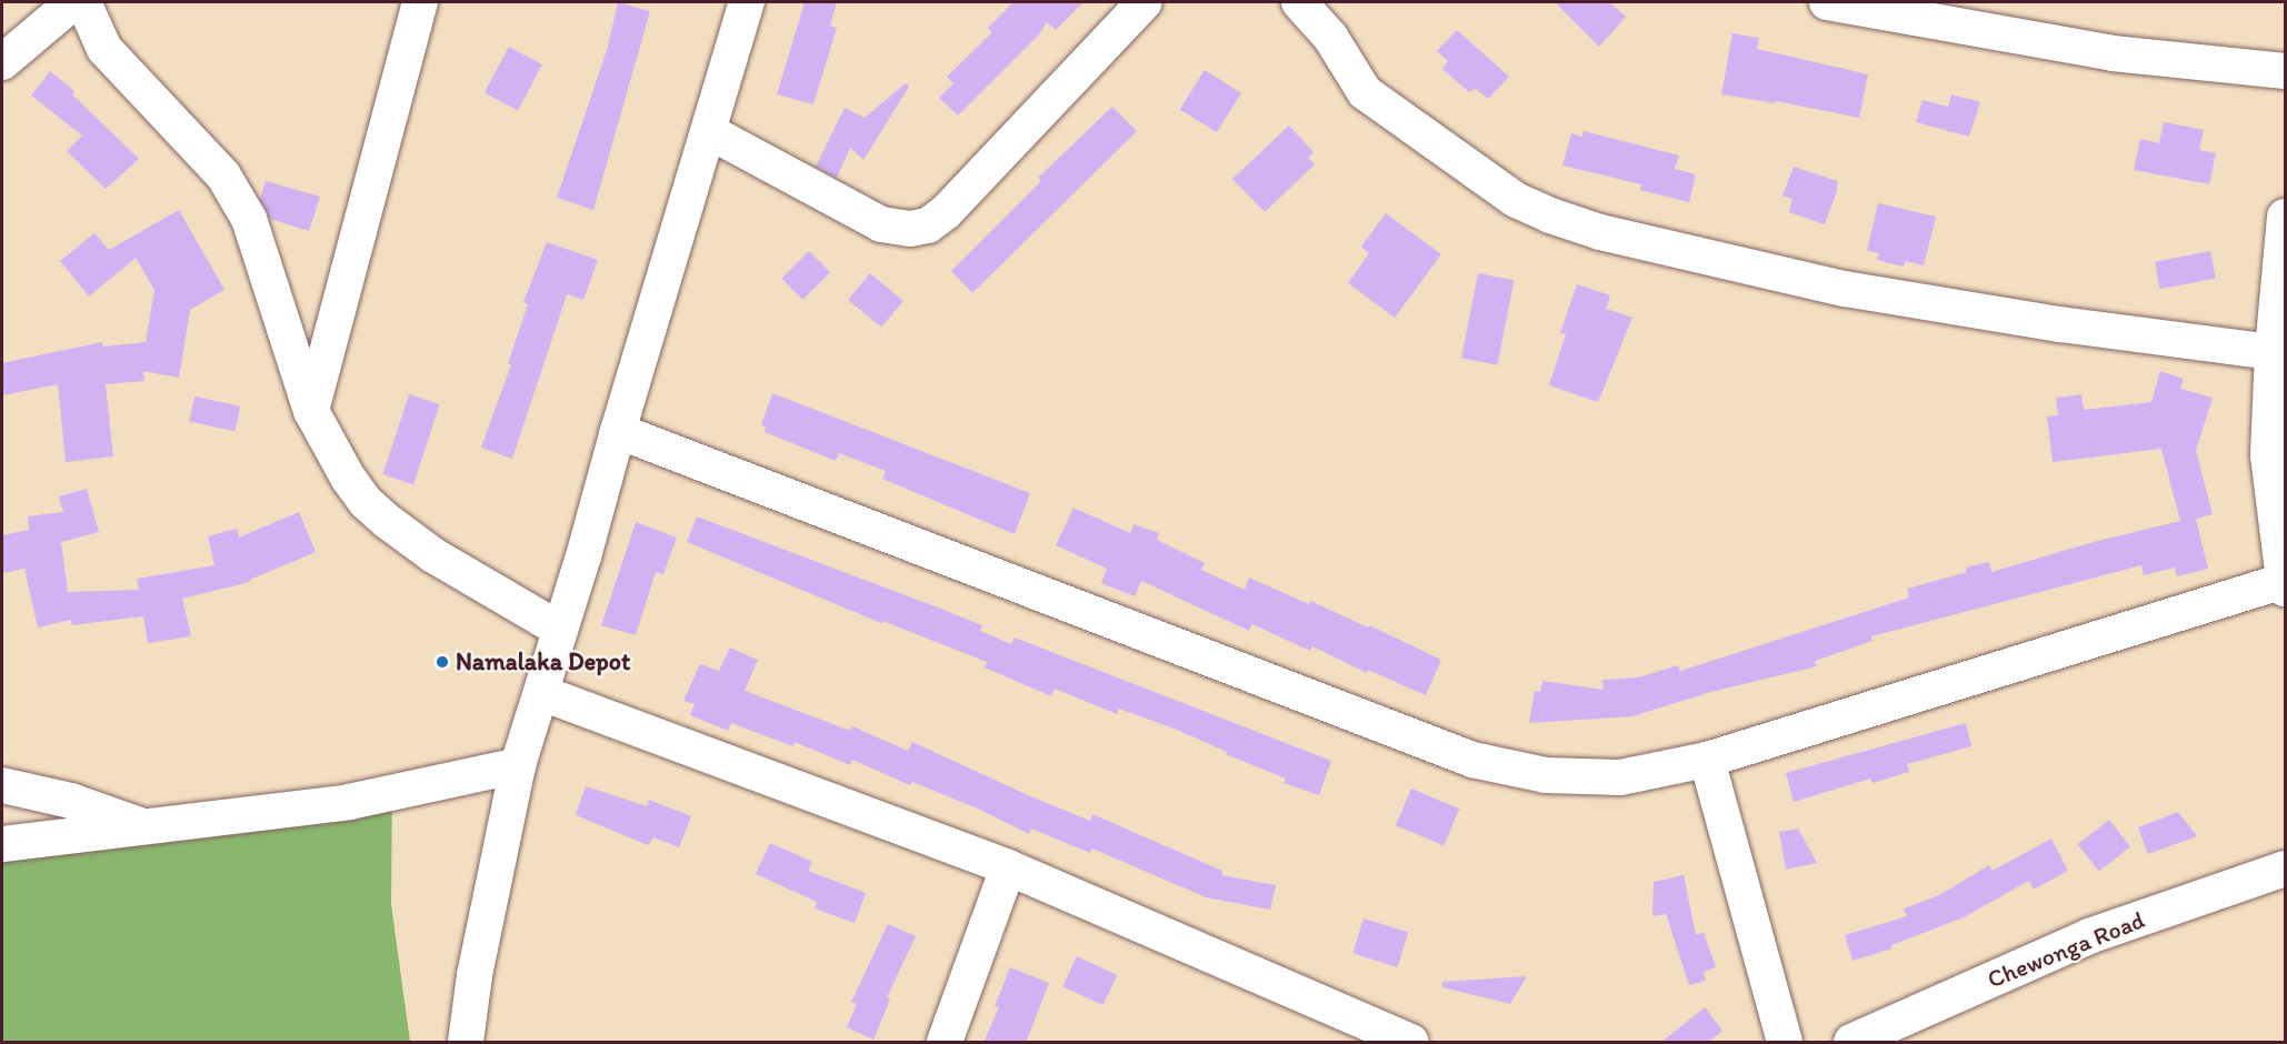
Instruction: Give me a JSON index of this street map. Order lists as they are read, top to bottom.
{
  "streets": {
    "street": ["Chewonga Road"]
  },
  "places": ["Namalaka Depot"]
}
